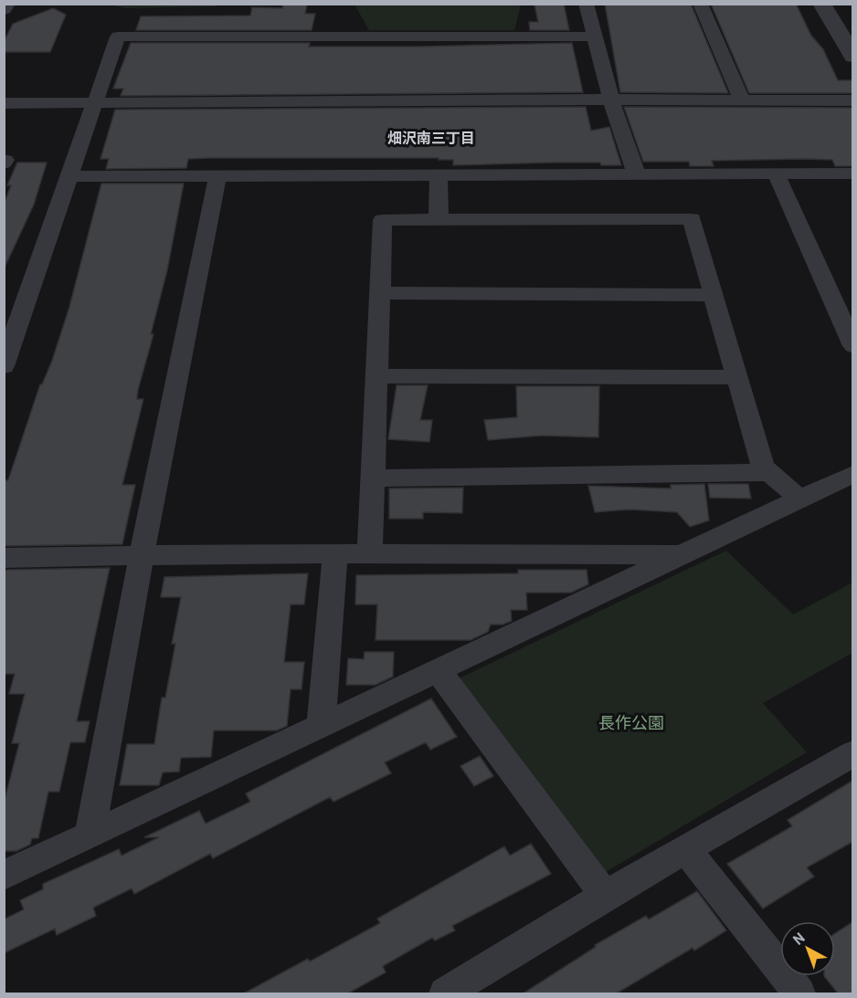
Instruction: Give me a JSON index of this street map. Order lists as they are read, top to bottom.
{
  "districts": ["畑沢南三丁目"],
  "parks": ["長作公園"],
  "north": "top left"
}
